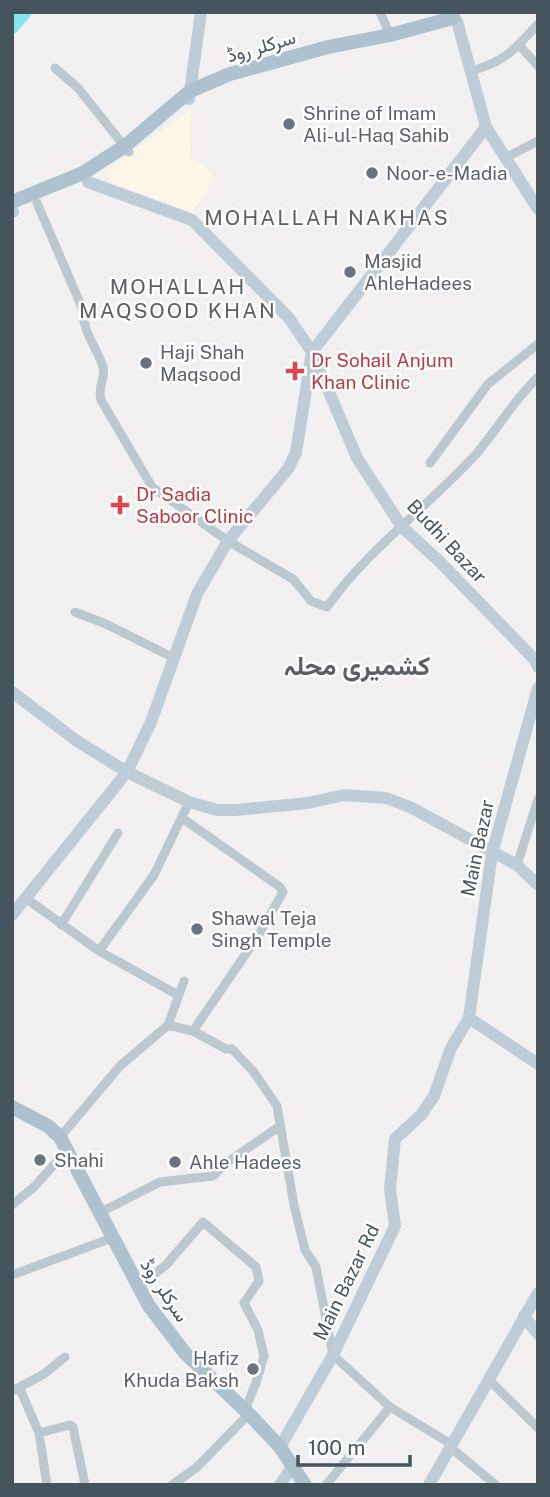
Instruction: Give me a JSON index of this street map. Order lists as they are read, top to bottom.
{
  "streets": {
    "main road": ["سرکلر روڈ"],
    "street": ["Budhi Bazar", "Main Bazar", "Main Bazar Rd"]
  },
  "crossings": [
    ["سرکلر روڈ", "Budhi Bazar"],
    ["سرکلر روڈ", "Main Bazar Rd"],
    ["Main Bazar", "Main Bazar Rd"]
  ],
  "districts": ["MOHALLAH NAKHAS", "MOHALLAH MAQSOOD KHAN", "کشمیری محلہ"],
  "places": {
    "other": [
      "Shrine of Imam Ali-ul-Haq Sahib",
      "Noor-e-Madia",
      "Masjid AhleHadees",
      "Haji Shah Maqsood",
      "Shawal Teja Singh Temple",
      "Shahi",
      "Ahle Hadees",
      "Hafiz Khuda Baksh"
    ],
    "health": ["Dr Sohail Anjum Khan Clinic", "Dr Sadia Saboor Clinic"]
  },
  "scale_bar": "100 m"
}
